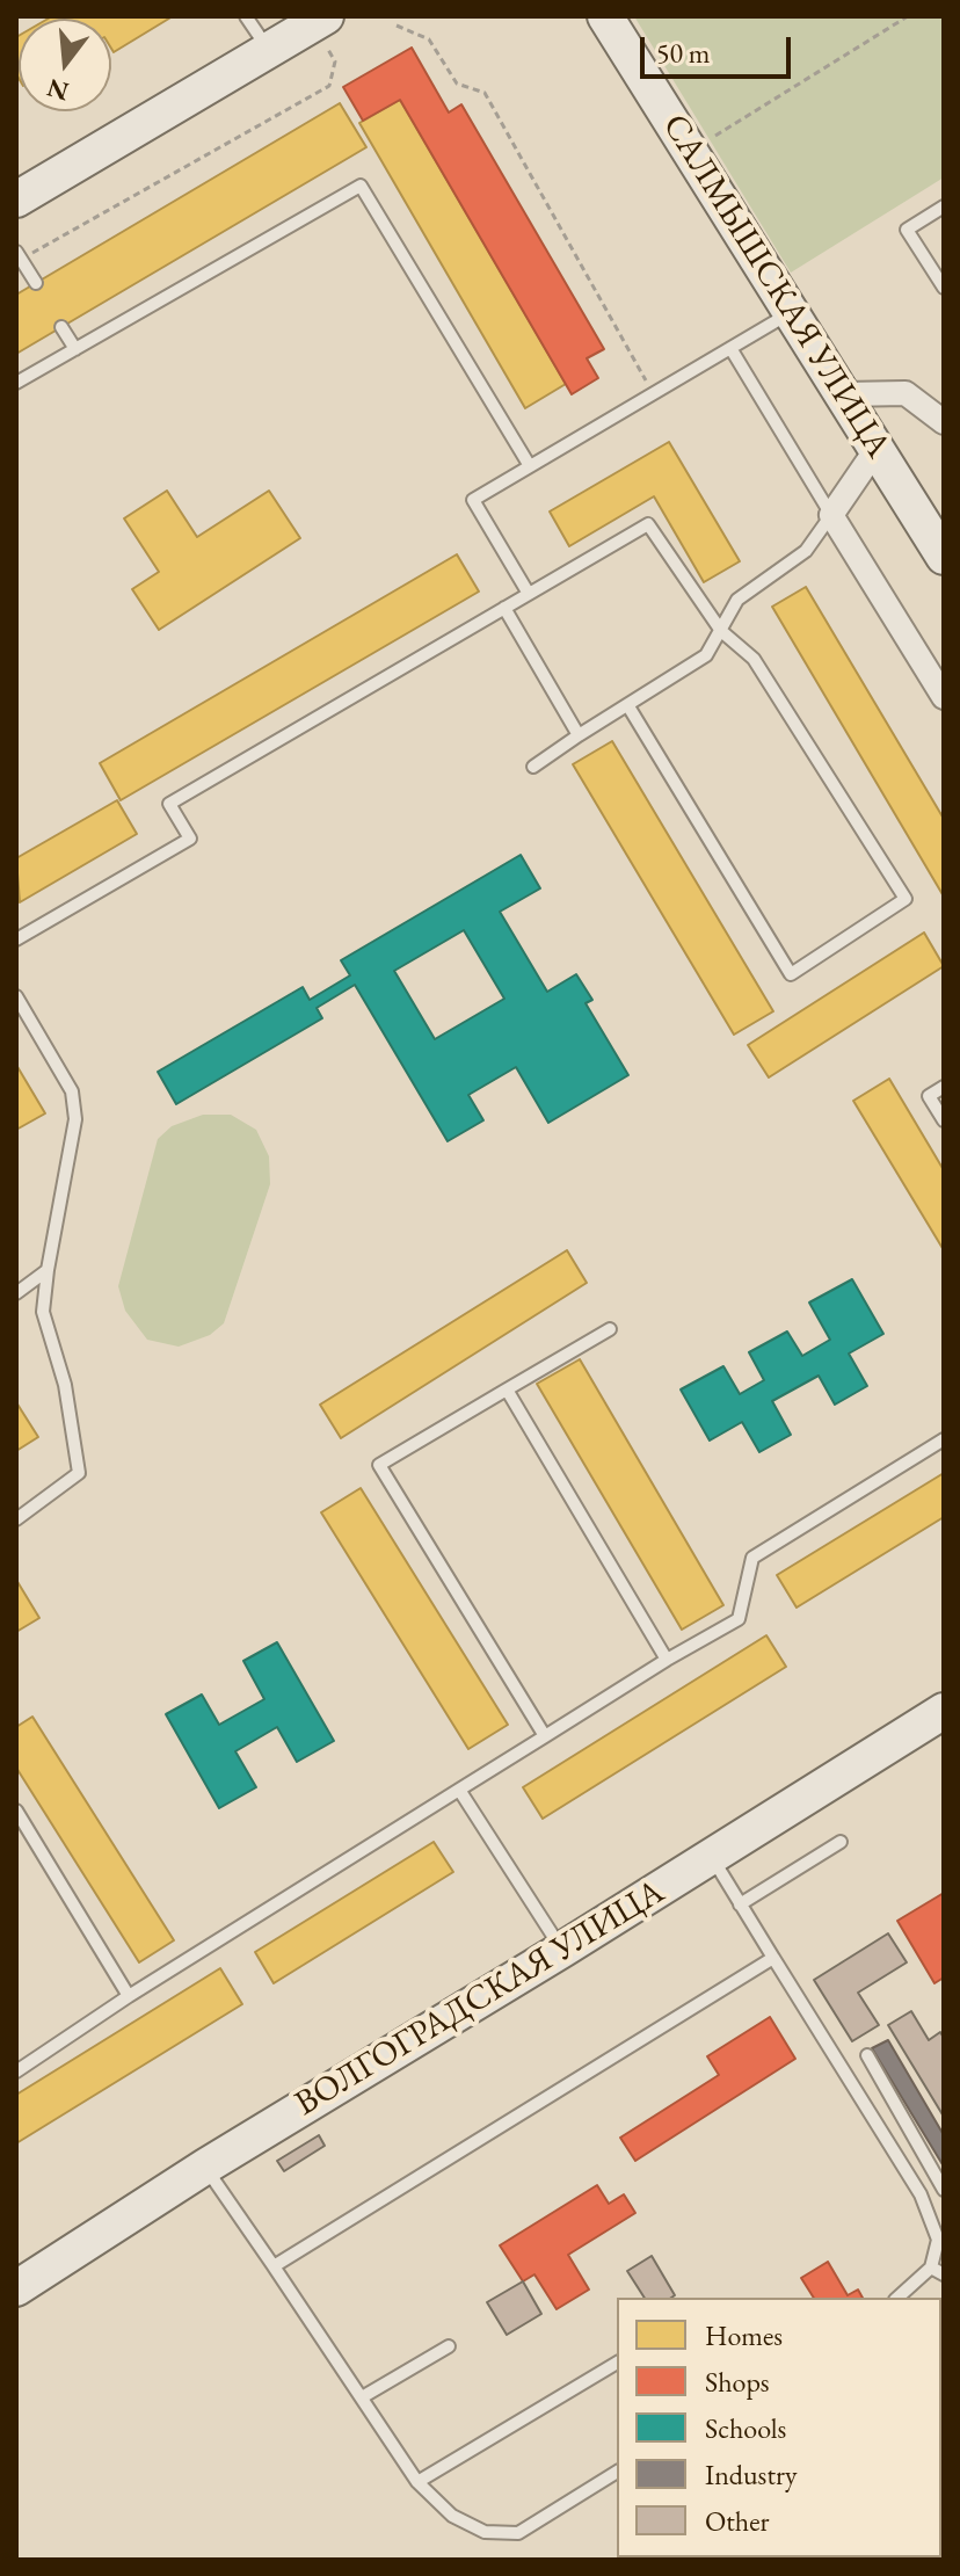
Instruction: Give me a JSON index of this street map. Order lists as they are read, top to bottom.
{
  "streets": {
    "main road": ["САЛМЫШСКАЯ УЛИЦА", "ВОЛГОГРАДСКАЯ УЛИЦА"]
  },
  "legend": [
    "Homes",
    "Shops",
    "Schools",
    "Industry",
    "Other"
  ],
  "scale_bar": "50 m",
  "north": "bottom"
}
